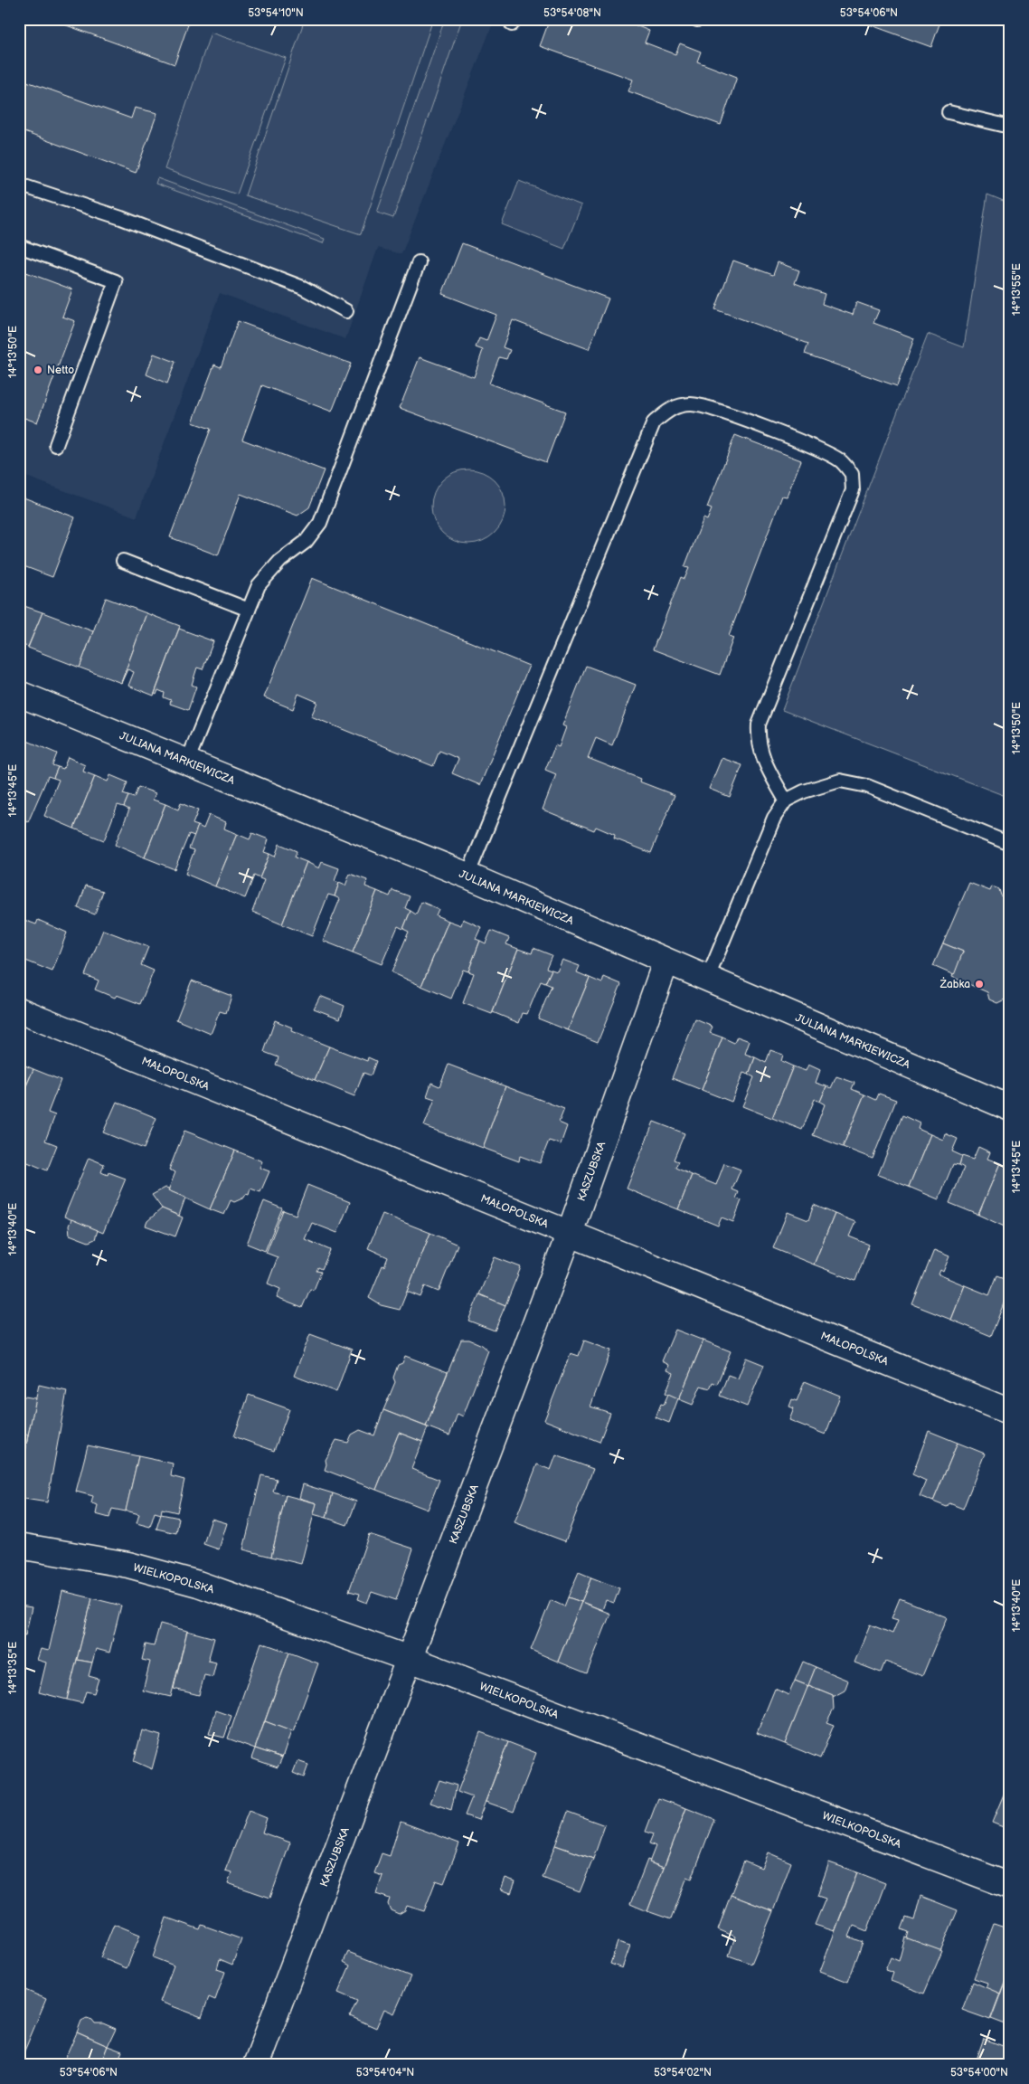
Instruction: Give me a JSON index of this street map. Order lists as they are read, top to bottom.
{
  "streets": {
    "street": [
      "JULIANA MARKIEWICZA",
      "MAŁOPOLSKA",
      "KASZUBSKA",
      "WIELKOPOLSKA"
    ]
  },
  "crossings": [
    ["JULIANA MARKIEWICZA", "KASZUBSKA"],
    ["MAŁOPOLSKA", "KASZUBSKA"],
    ["KASZUBSKA", "WIELKOPOLSKA"]
  ],
  "places": ["Netto", "Żabka"],
  "coordinates": [
    "53°54'10\"N",
    "53°54'08\"N",
    "53°54'06\"N",
    "14°13'55\"E",
    "14°13'50\"E",
    "14°13'45\"E",
    "14°13'40\"E",
    "14°13'35\"E",
    "53°54'04\"N",
    "53°54'02\"N",
    "53°54'00\"N"
  ]
}
